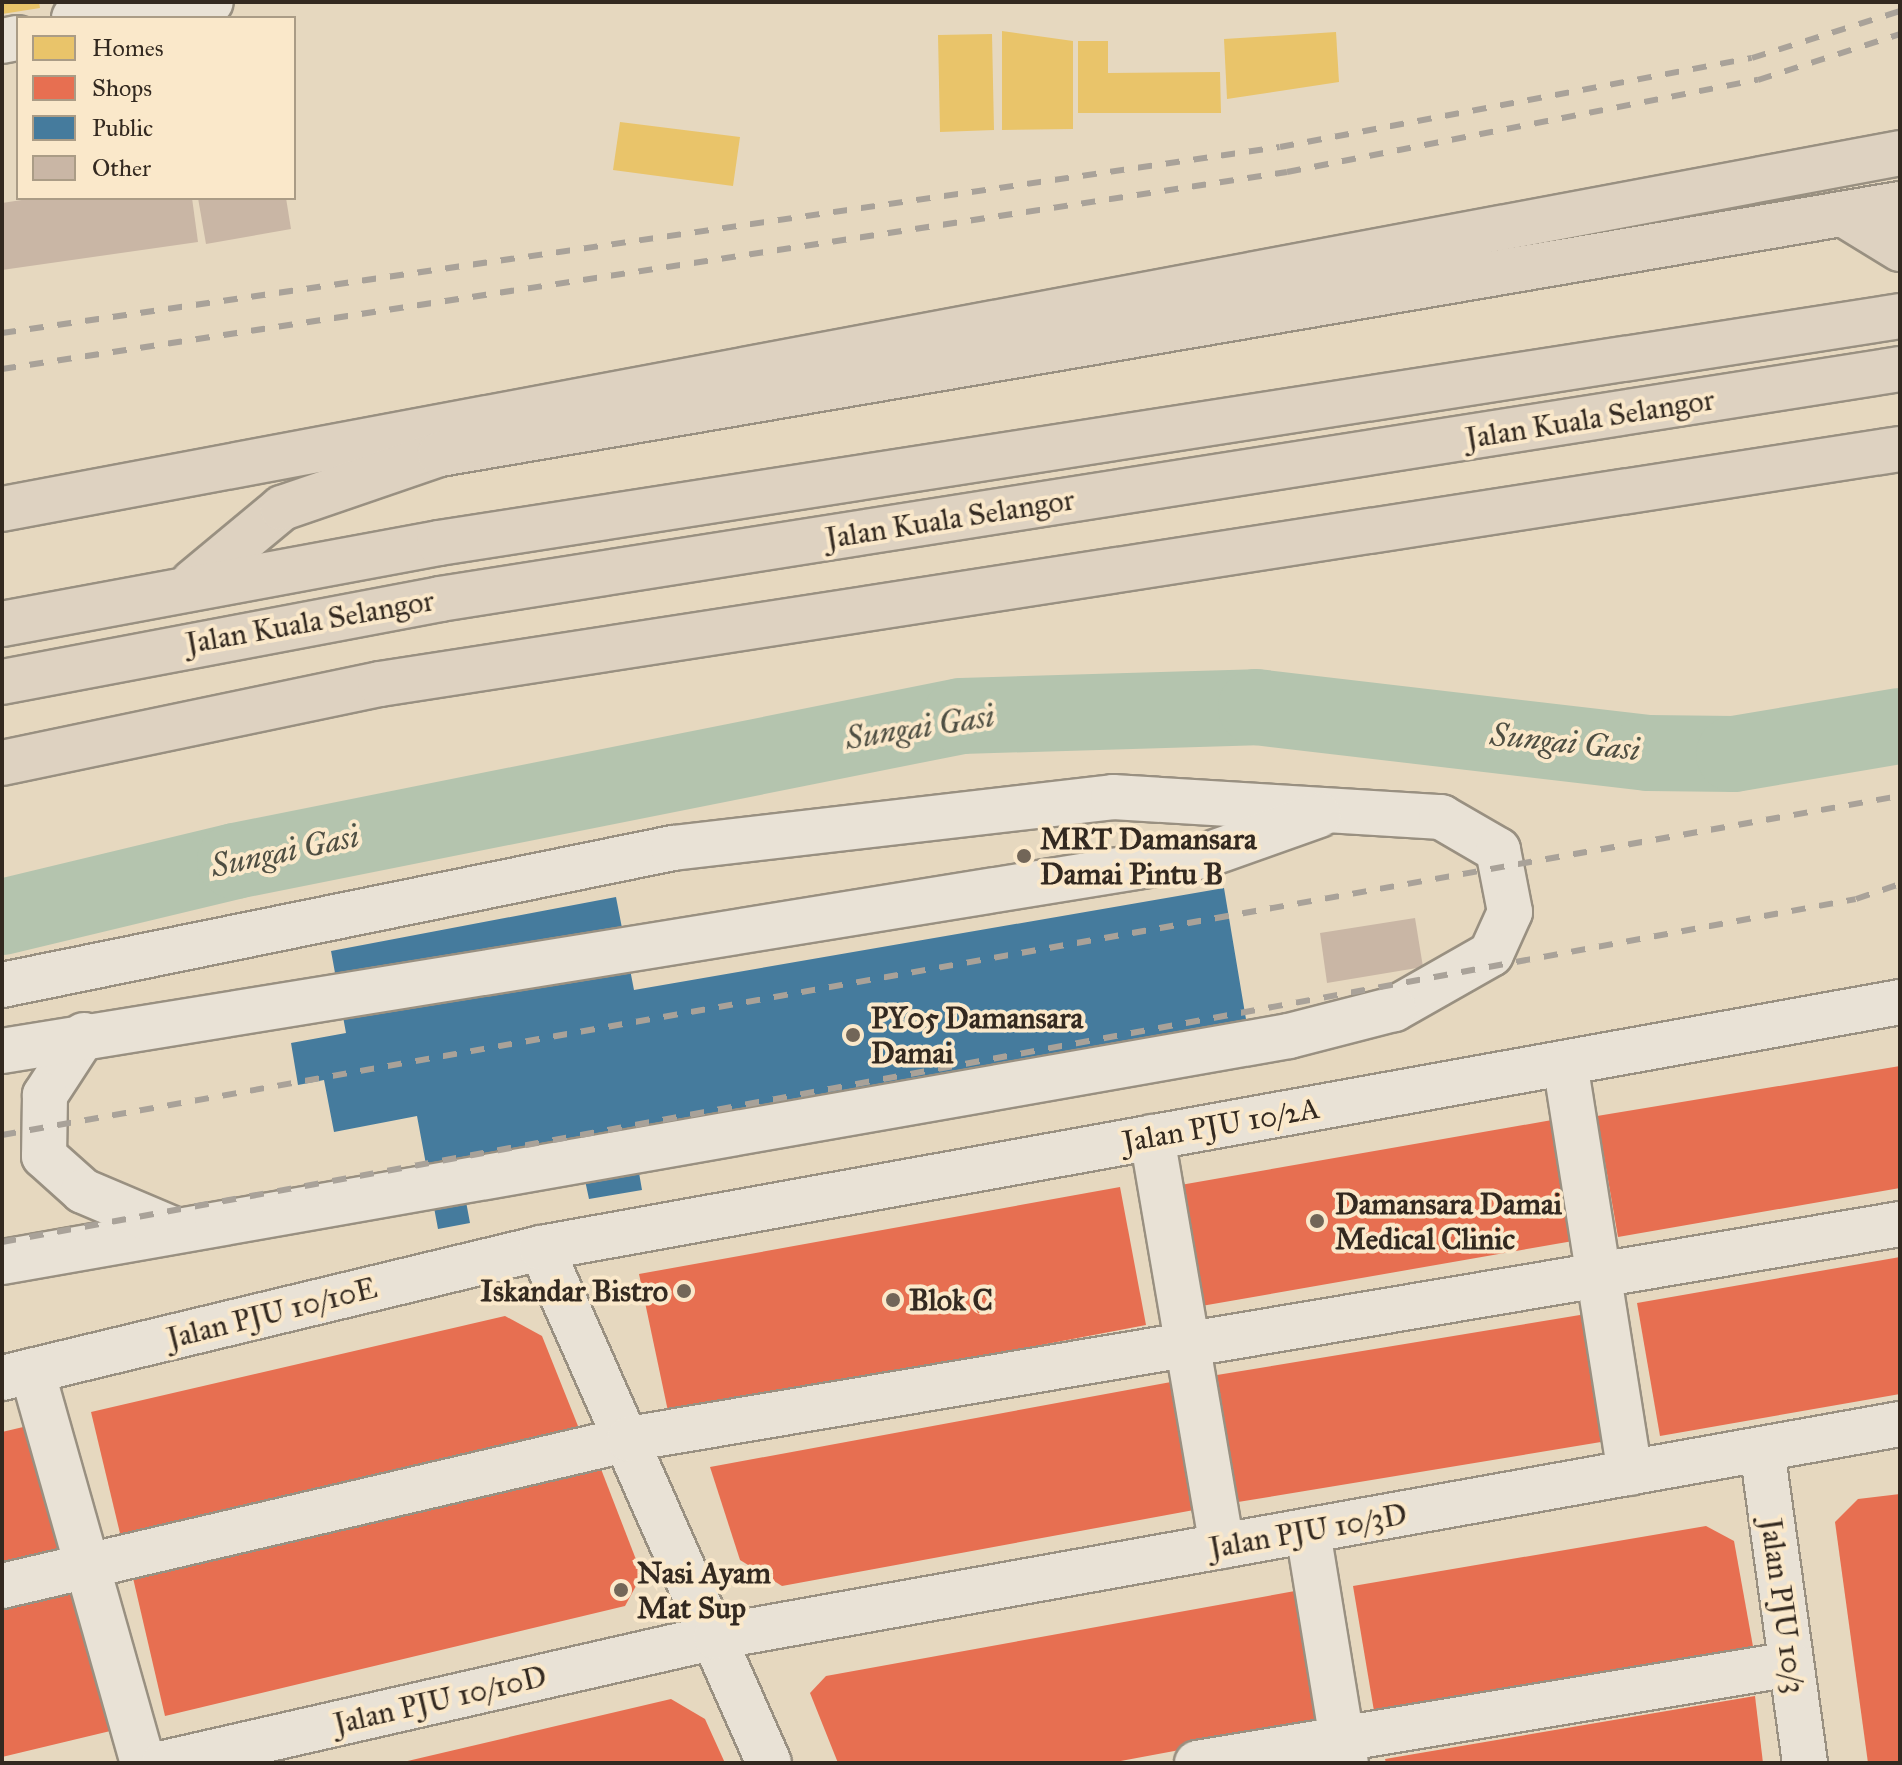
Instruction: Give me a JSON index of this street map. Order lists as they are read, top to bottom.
{
  "streets": {
    "highway": ["Jalan Kuala Selangor"],
    "street": [
      "Jalan PJU 10/2A",
      "Jalan PJU 10/10E",
      "Jalan PJU 10/3D",
      "Jalan PJU 10/3",
      "Jalan PJU 10/10D"
    ]
  },
  "crossings": [
    ["Jalan PJU 10/2A", "Jalan PJU 10/10E"],
    ["Jalan PJU 10/3D", "Jalan PJU 10/3"],
    ["Jalan PJU 10/3D", "Jalan PJU 10/10D"]
  ],
  "water": ["Sungai Gasi"],
  "places": [
    "MRT Damansara Damai Pintu B",
    "PY05 Damansara Damai",
    "Damansara Damai Medical Clinic",
    "Iskandar Bistro",
    "Blok C",
    "Nasi Ayam Mat Sup"
  ],
  "legend": [
    "Homes",
    "Shops",
    "Public",
    "Other"
  ]
}
